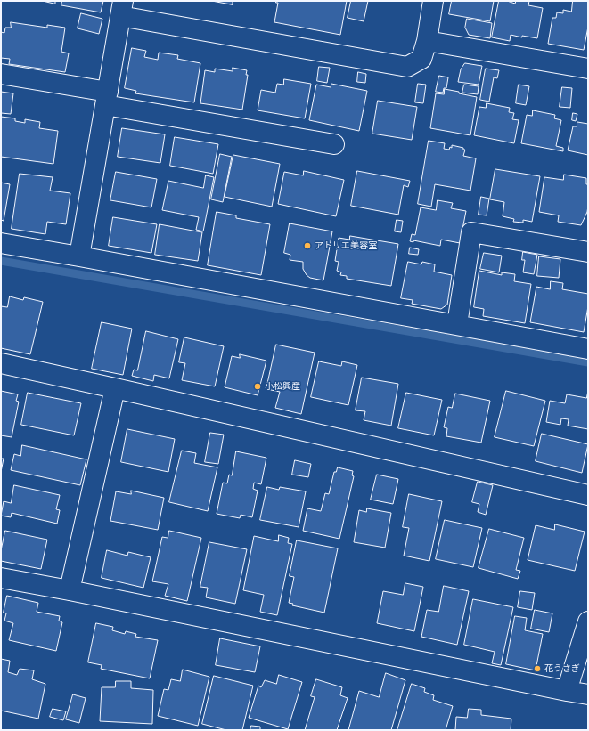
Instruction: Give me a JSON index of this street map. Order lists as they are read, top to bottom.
{
  "places": ["アトリエ美容室", "小松興産", "花うさぎ"]
}
